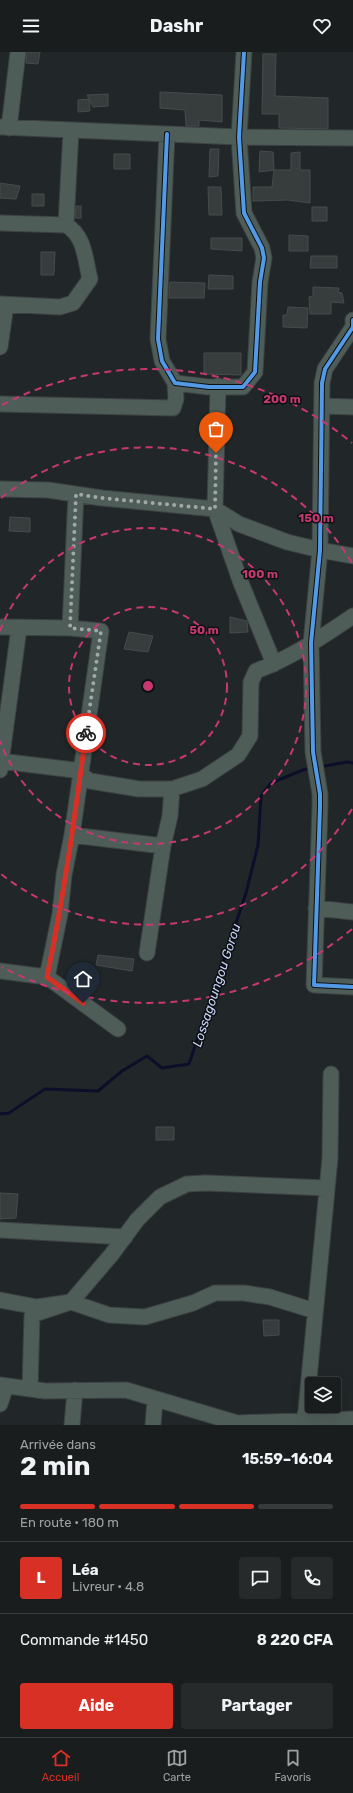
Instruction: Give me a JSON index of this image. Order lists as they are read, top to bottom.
{
  "water": ["Lossagoungou Gorou"],
  "page": {
    "header": "Dashr",
    "heading": ["2 min", "Arrivée dans", "15:59–16:04"],
    "panel": [
      "Léa",
      "Livreur · 4.8",
      "Commande #1450",
      "8 220 CFA"
    ],
    "bar": "En route · 180 m",
    "round": "L",
    "buttons": ["Aide", "Partager"],
    "tabs": ["Accueil", "Carte", "Favoris"]
  },
  "rings": [
    "200 m",
    "150 m",
    "100 m",
    "50 m"
  ]
}
